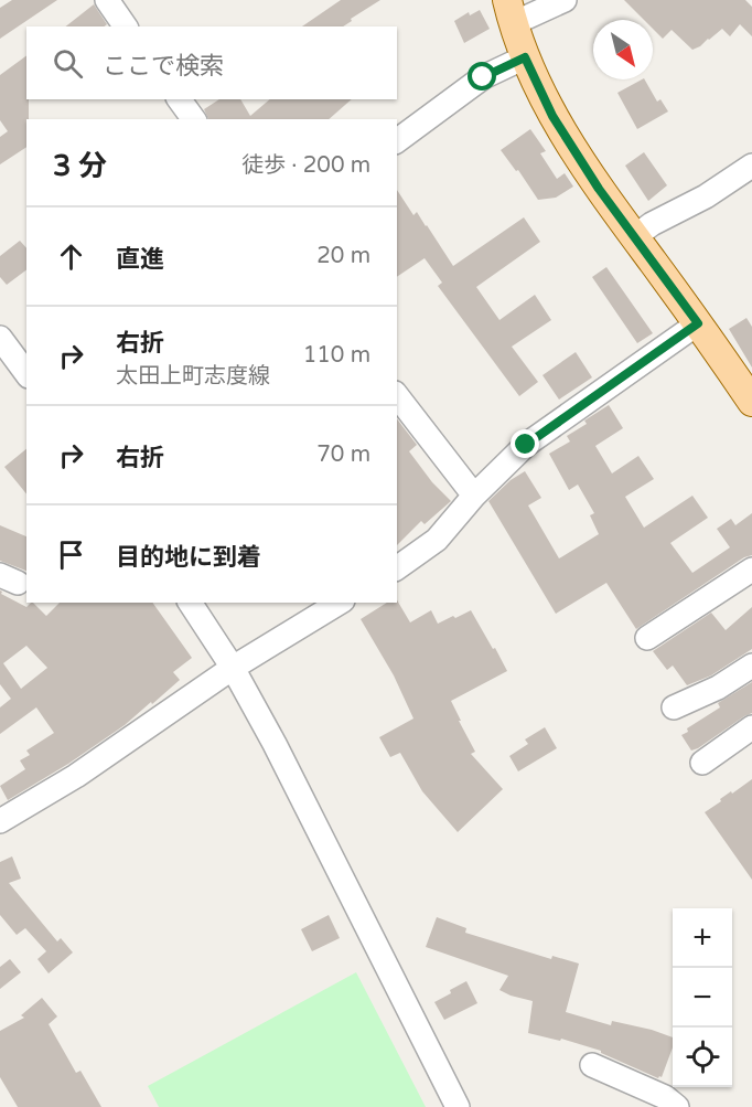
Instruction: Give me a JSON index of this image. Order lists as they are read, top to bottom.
{
  "north": "bottom right",
  "page": {
    "search": "ここで検索",
    "heading": ["3 分", "徒歩 · 200 m"],
    "list": [
      ["直進", "20 m"],
      ["右折", "太田上町志度線", "110 m"],
      ["右折", "70 m"],
      "目的地に到着"
    ],
    "map_buttons": ["+", "−"]
  }
}
